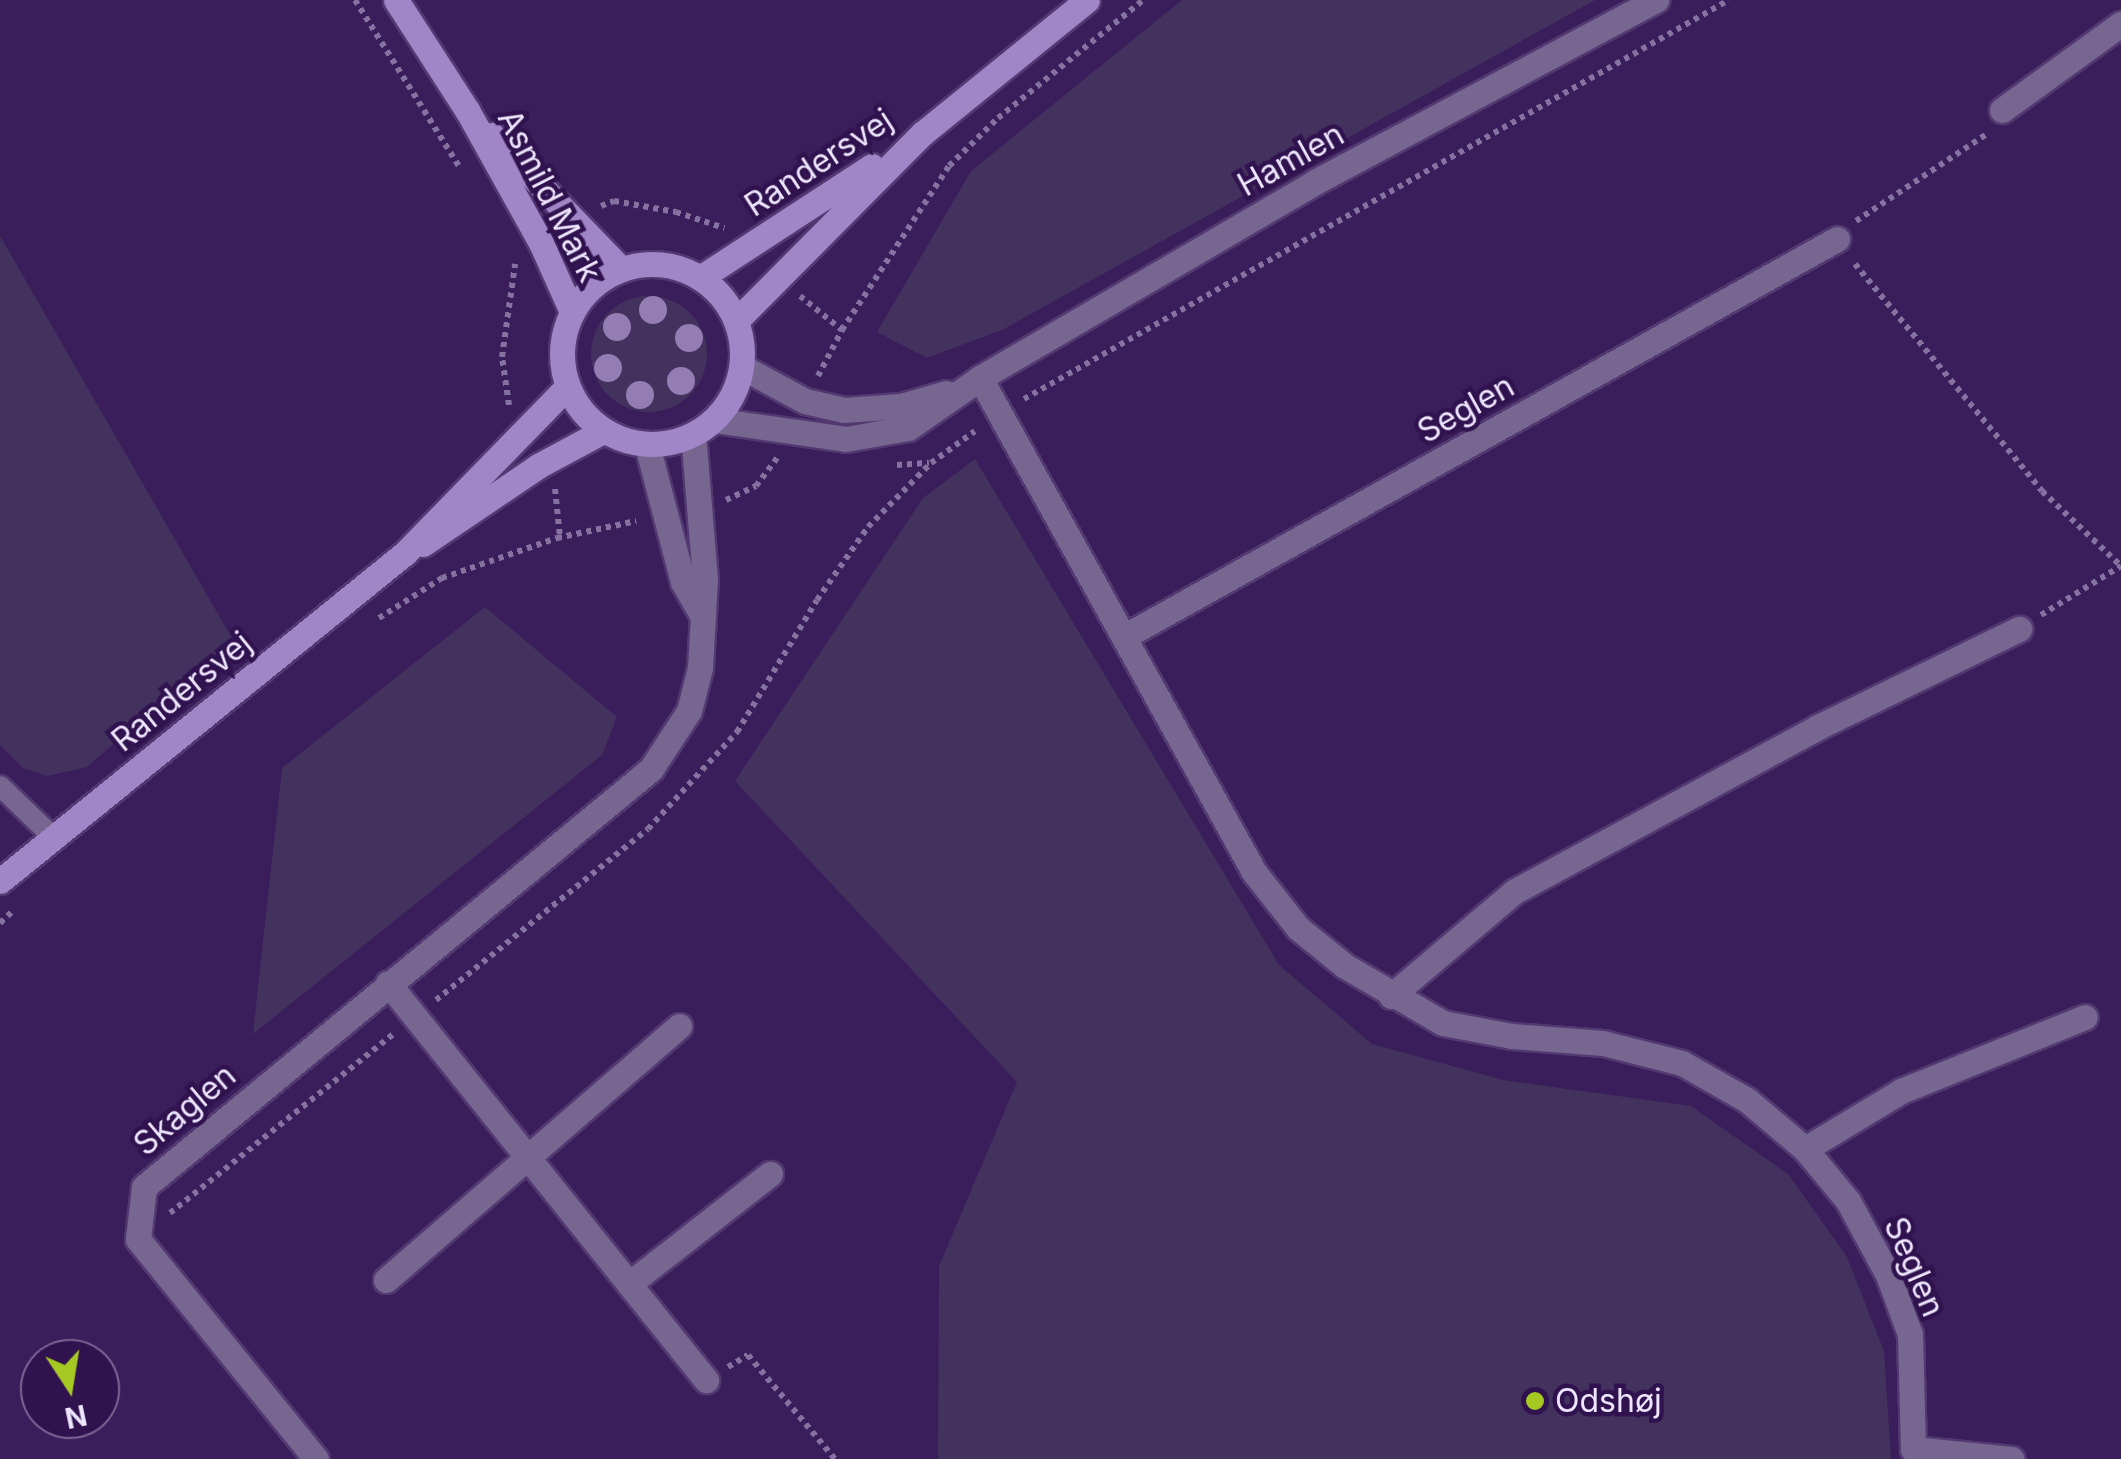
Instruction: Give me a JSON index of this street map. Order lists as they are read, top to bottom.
{
  "streets": {
    "street": [
      "Hamlen",
      "Randersvej",
      "Asmild Mark",
      "Seglen",
      "Skaglen"
    ]
  },
  "crossings": [
    ["Hamlen", "Randersvej"],
    ["Hamlen", "Asmild Mark"],
    ["Hamlen", "Seglen"],
    ["Hamlen", "Skaglen"],
    ["Randersvej", "Asmild Mark"],
    ["Randersvej", "Skaglen"],
    ["Asmild Mark", "Skaglen"]
  ],
  "places": ["Odshøj"],
  "north": "bottom"
}
